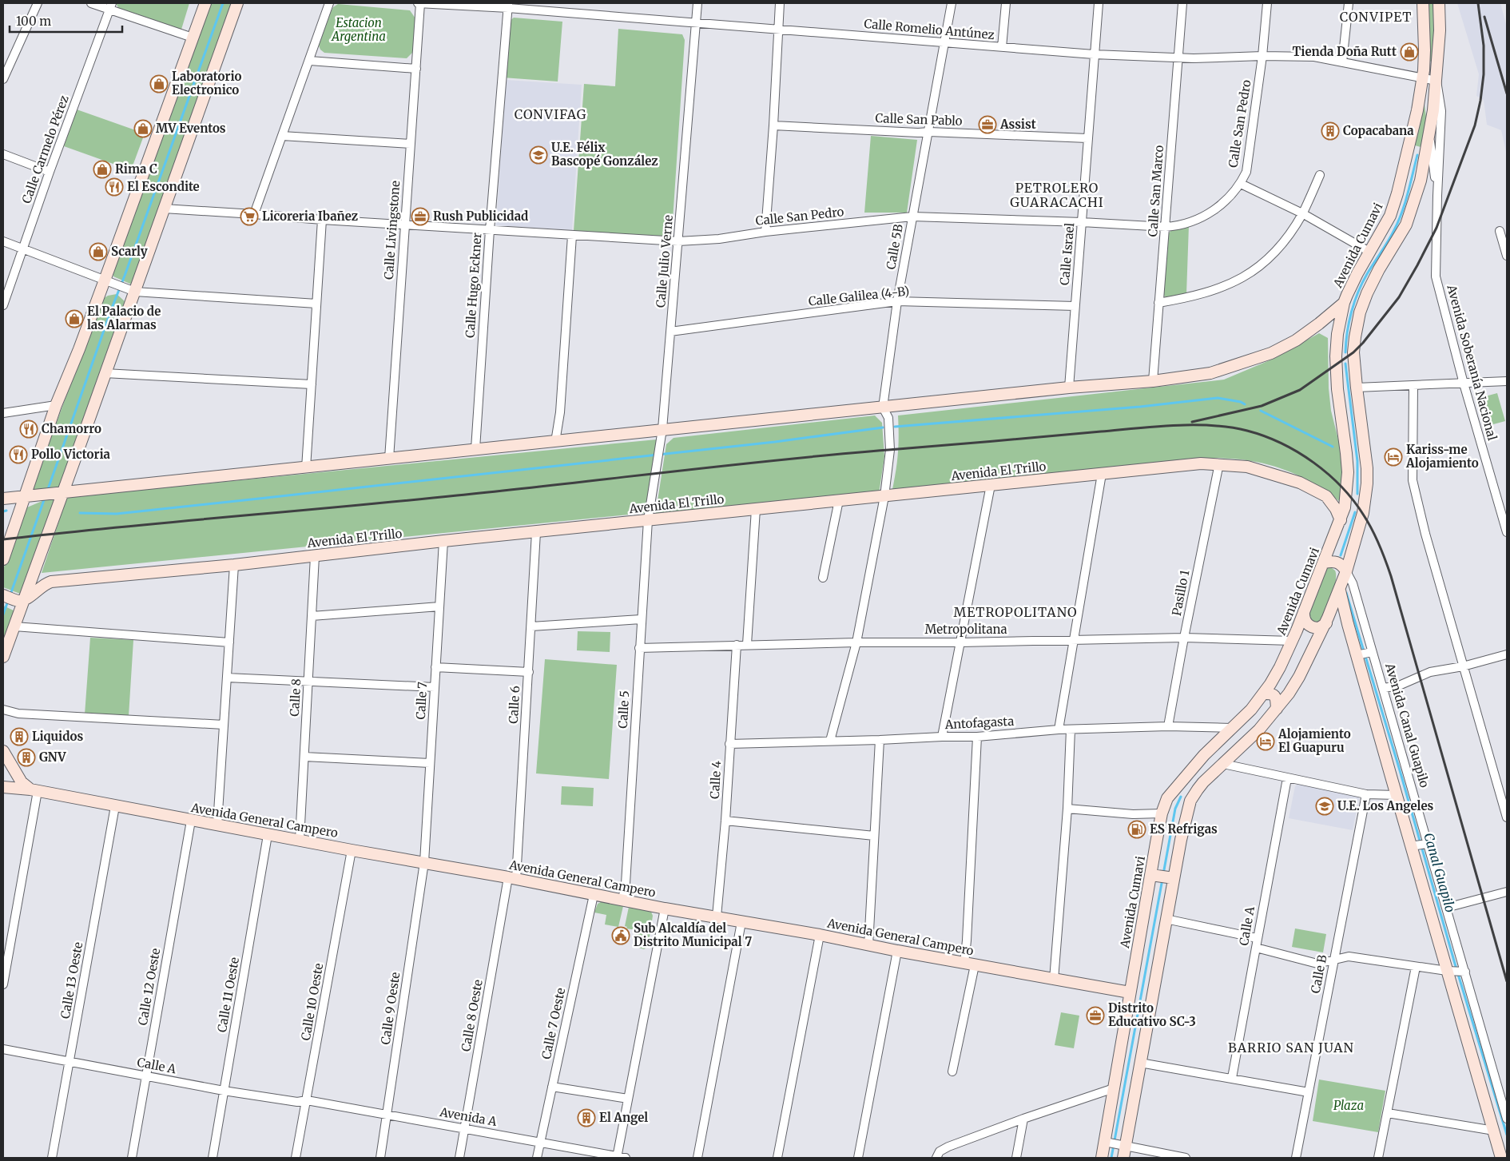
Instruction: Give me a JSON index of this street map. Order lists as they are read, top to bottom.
{
  "streets": {
    "main road": ["Avenida Cumavi", "Avenida El Trillo", "Avenida General Campero"],
    "street": [
      "Calle Romelio Antúnez",
      "Calle San Pablo",
      "Calle San Pedro",
      "Calle Carmelo Pérez",
      "Calle San Marco",
      "Calle Livingstone",
      "Calle 5B",
      "Calle Israel",
      "Calle Julio Verne",
      "Calle Hugo Eckner",
      "Calle Galilea (4-B)",
      "Avenida Soberanía Nacional",
      "Pasillo 1",
      "Metropolitana",
      "Calle 8",
      "Calle 7",
      "Calle 6",
      "Calle 5",
      "Antofagasta",
      "Avenida Canal Guapilo",
      "Calle 4",
      "Calle A",
      "Calle B",
      "Calle 13 Oeste",
      "Calle 12 Oeste",
      "Calle 11 Oeste",
      "Calle 10 Oeste",
      "Calle 9 Oeste",
      "Calle 8 Oeste",
      "Calle 7 Oeste",
      "Avenida A"
    ]
  },
  "crossings": [
    ["Calle Romelio Antúnez", "Calle San Pedro"],
    ["Calle Romelio Antúnez", "Calle San Marco"],
    ["Calle Romelio Antúnez", "Calle Livingstone"],
    ["Calle Romelio Antúnez", "Avenida Cumavi"],
    ["Calle Romelio Antúnez", "Calle 5B"],
    ["Calle Romelio Antúnez", "Calle Israel"],
    ["Calle Romelio Antúnez", "Calle Julio Verne"],
    ["Calle Romelio Antúnez", "Calle Hugo Eckner"],
    ["Calle Romelio Antúnez", "Avenida Soberanía Nacional"],
    ["Calle San Pablo", "Calle 5B"],
    ["Calle San Pablo", "Calle Israel"],
    ["Calle San Pedro", "Calle San Marco"],
    ["Calle San Pedro", "Calle Livingstone"],
    ["Calle San Pedro", "Calle 5B"],
    ["Calle San Pedro", "Calle Israel"],
    ["Calle San Pedro", "Calle Julio Verne"],
    ["Calle San Pedro", "Calle Hugo Eckner"],
    ["Avenida Cumavi", "Avenida Soberanía Nacional"],
    ["Avenida Cumavi", "Avenida El Trillo"],
    ["Avenida Cumavi", "Metropolitana"],
    ["Avenida Cumavi", "Antofagasta"],
    ["Avenida Cumavi", "Avenida Canal Guapilo"],
    ["Avenida Cumavi", "Avenida General Campero"],
    ["Calle 5B", "Calle Galilea (4-B)"],
    ["Calle 5B", "Avenida El Trillo"],
    ["Calle 5B", "Metropolitana"],
    ["Calle 5B", "Antofagasta"],
    ["Calle Israel", "Calle Galilea (4-B)"],
    ["Calle Julio Verne", "Calle Galilea (4-B)"],
    ["Calle Julio Verne", "Avenida El Trillo"],
    ["Calle Julio Verne", "Calle 5"],
    ["Avenida El Trillo", "Pasillo 1"],
    ["Avenida El Trillo", "Calle 8"],
    ["Avenida El Trillo", "Calle 7"],
    ["Avenida El Trillo", "Calle 6"],
    ["Avenida El Trillo", "Calle 5"],
    ["Pasillo 1", "Metropolitana"],
    ["Pasillo 1", "Antofagasta"],
    ["Metropolitana", "Calle 5"],
    ["Metropolitana", "Calle 4"],
    ["Calle 8", "Avenida General Campero"],
    ["Calle 7", "Avenida General Campero"],
    ["Calle 7", "Calle 9 Oeste"],
    ["Calle 6", "Avenida General Campero"],
    ["Calle 6", "Calle 8 Oeste"],
    ["Calle 5", "Avenida General Campero"],
    ["Antofagasta", "Calle 4"],
    ["Calle 4", "Avenida General Campero"],
    ["Avenida General Campero", "Calle 13 Oeste"],
    ["Avenida General Campero", "Calle 12 Oeste"],
    ["Avenida General Campero", "Calle 11 Oeste"],
    ["Avenida General Campero", "Calle 10 Oeste"],
    ["Avenida General Campero", "Calle 9 Oeste"],
    ["Avenida General Campero", "Calle 8 Oeste"],
    ["Avenida General Campero", "Calle 7 Oeste"],
    ["Calle A", "Calle 13 Oeste"],
    ["Calle A", "Calle 12 Oeste"],
    ["Calle A", "Calle 11 Oeste"],
    ["Calle A", "Calle 10 Oeste"],
    ["Calle A", "Avenida A"],
    ["Calle 10 Oeste", "Avenida A"],
    ["Calle 9 Oeste", "Avenida A"],
    ["Calle 8 Oeste", "Avenida A"],
    ["Calle 7 Oeste", "Avenida A"]
  ],
  "districts": [
    "CONVIPET",
    "CONVIFAG",
    "PETROLERO GUARACACHI",
    "METROPOLITANO",
    "BARRIO SAN JUAN"
  ],
  "water": ["Canal Guapilo"],
  "parks": ["Estacion Argentina", "Plaza"],
  "places": {
    "shop": [
      "Tienda Doña Rutt",
      "Laboratorio Electronico",
      "MV Eventos",
      "Rima C",
      "Scarly",
      "El Palacio de las Alarmas"
    ],
    "office": ["Assist", "Rush Publicidad", "Distrito Educativo SC-3"],
    "building": [
      "Copacabana",
      "Liquidos",
      "GNV",
      "El Angel"
    ],
    "school or university": ["U.E. Félix Bascopé González", "U.E. Los Angeles"],
    "restaurant": ["El Escondite", "Chamorro", "Pollo Victoria"],
    "supermarket": ["Licoreria Ibañez"],
    "hotel": ["Kariss-me Alojamiento", "Alojamiento El Guapuru"],
    "fuel station": ["ES Refrigas"],
    "public building": ["Sub Alcaldía del Distrito Municipal 7"]
  },
  "scale_bar": "100 m"
}
